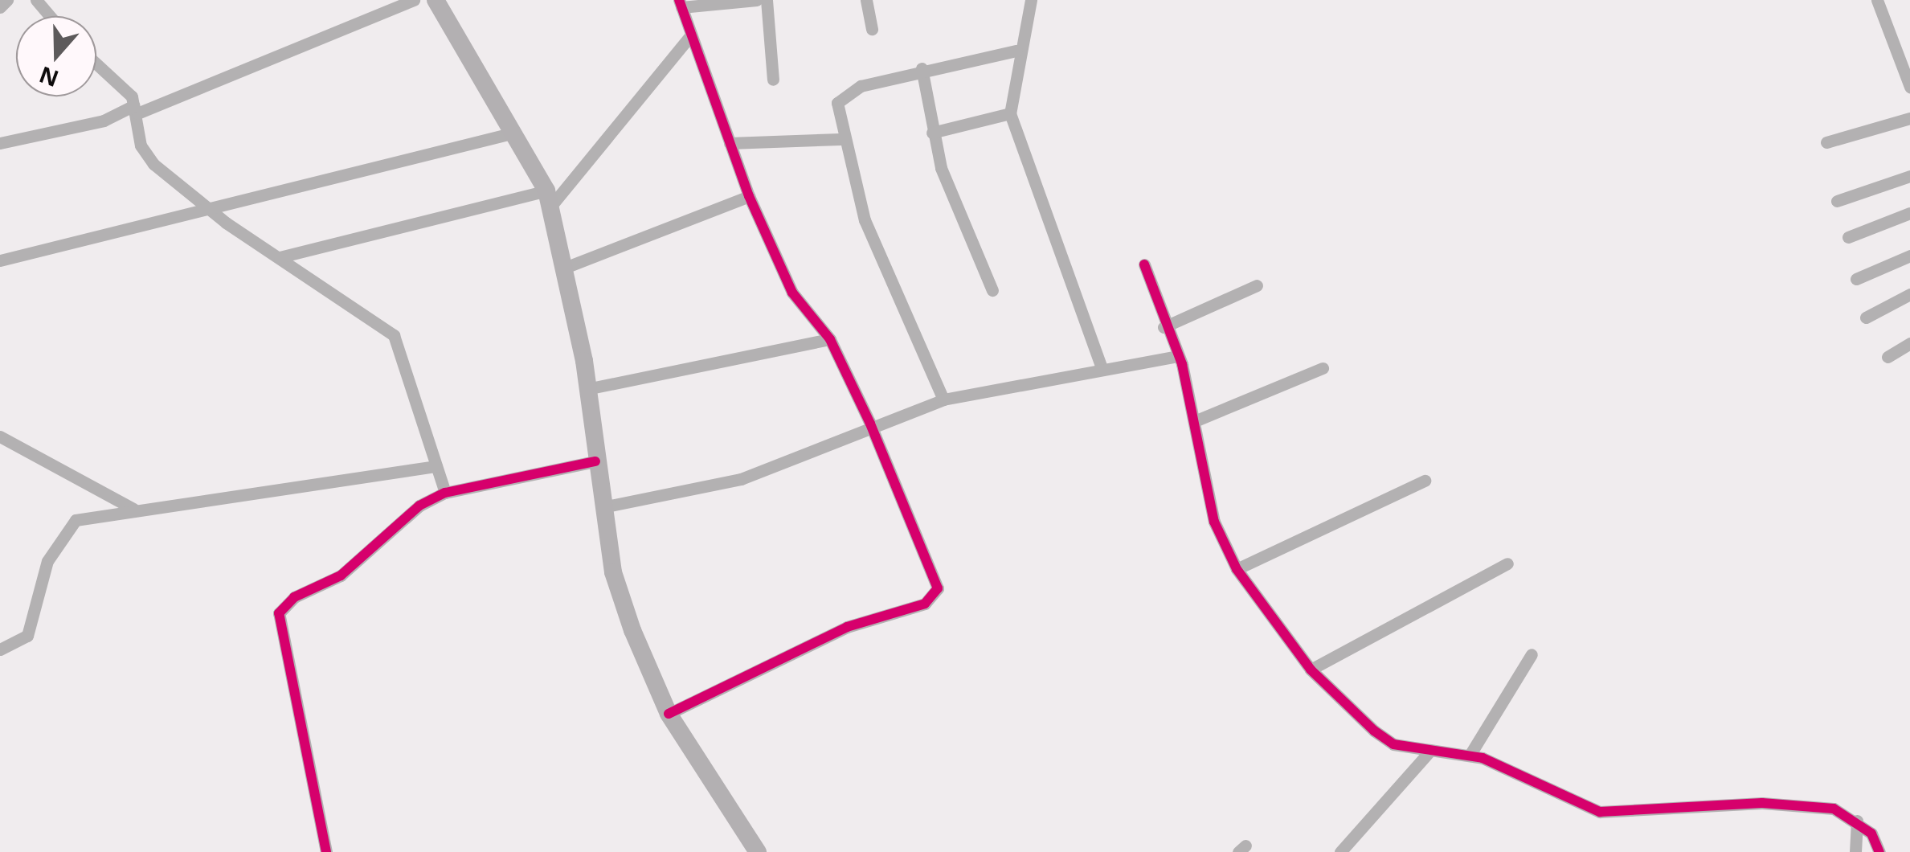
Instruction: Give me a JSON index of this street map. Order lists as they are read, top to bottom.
{
  "north": "bottom"
}
